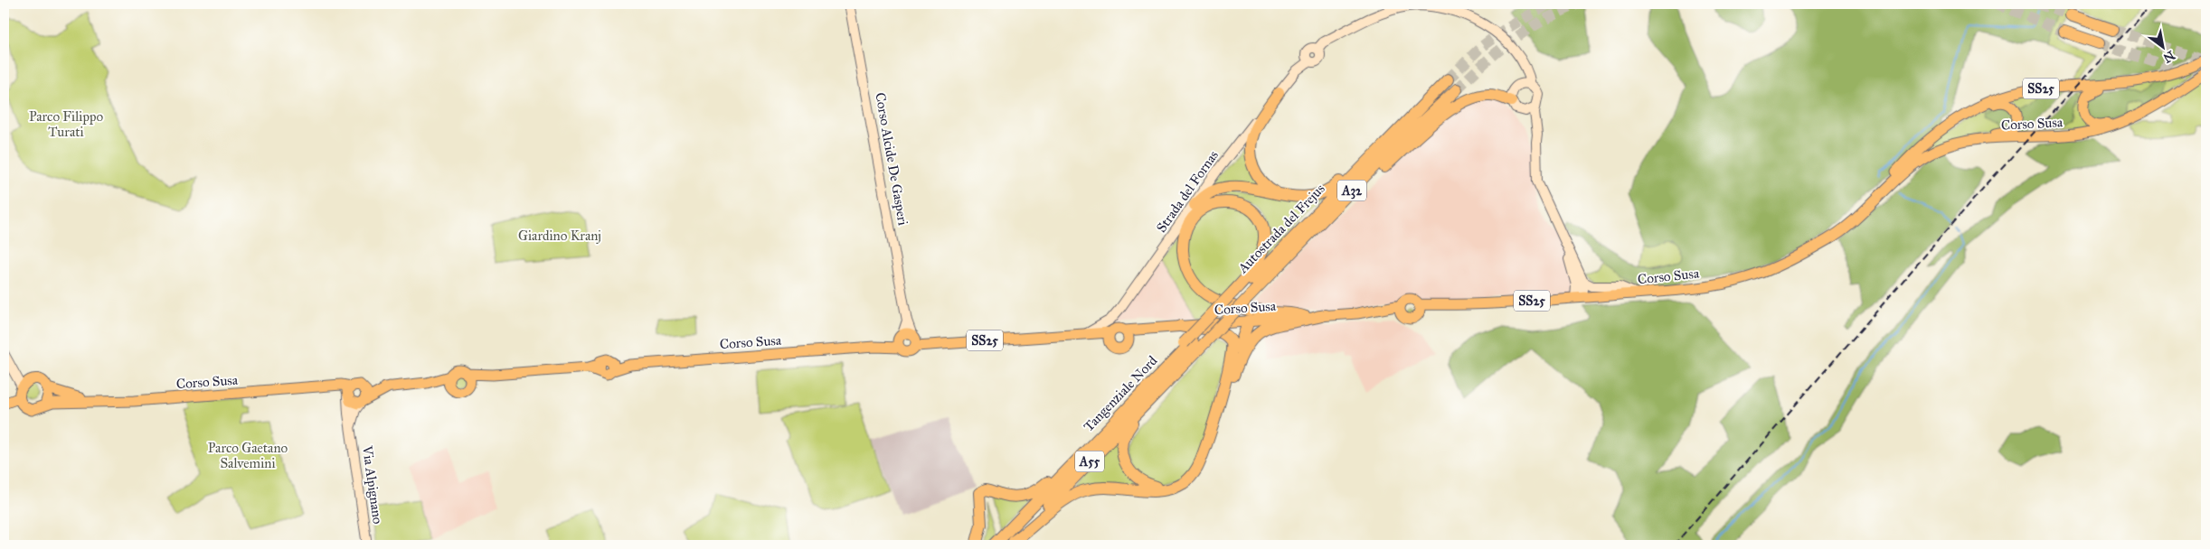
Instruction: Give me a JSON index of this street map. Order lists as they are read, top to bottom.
{
  "streets": {
    "highway": [
      "A32",
      "Autostrada del Frejus",
      "Tangenziale Nord",
      "A55"
    ],
    "main road": ["SS25", "Corso Susa"],
    "street": ["Corso Alcide De Gasperi", "Strada del Fornas", "Via Alpignano"]
  },
  "crossings": [
    ["SS25", "Corso Susa"],
    ["Corso Susa", "Corso Alcide De Gasperi"],
    ["Corso Susa", "Strada del Fornas"],
    ["Corso Susa", "Via Alpignano"],
    ["Autostrada del Frejus", "Tangenziale Nord"]
  ],
  "parks": ["Parco Filippo Turati", "Giardino Kranj", "Parco Gaetano Salvemini"],
  "north": "bottom right"
}
